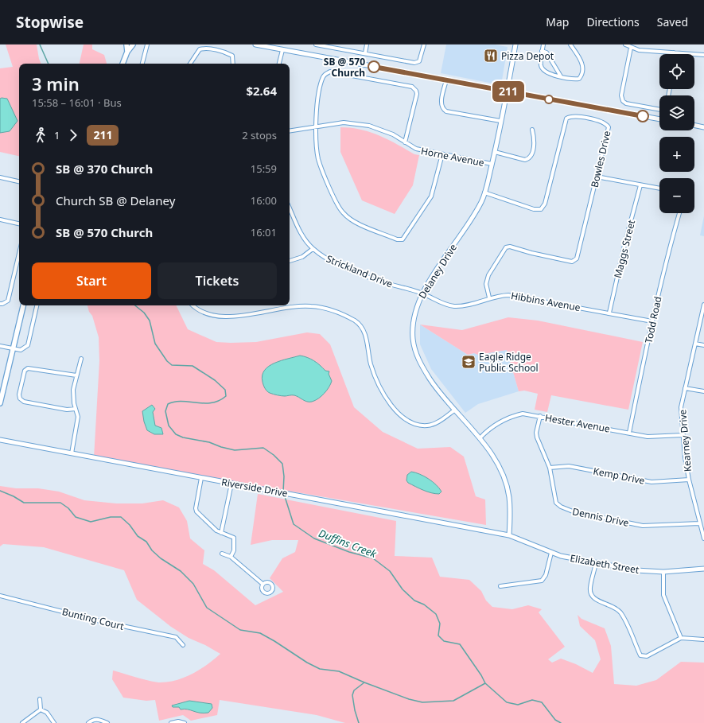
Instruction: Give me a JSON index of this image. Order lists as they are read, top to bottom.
{
  "streets": {
    "street": [
      "Horne Avenue",
      "Bowles Drive",
      "Maggs Street",
      "Strickland Drive",
      "Delaney Drive",
      "Hibbins Avenue",
      "Todd Road",
      "Hester Avenue",
      "Kearney Drive",
      "Kemp Drive",
      "Riverside Drive",
      "Dennis Drive",
      "Elizabeth Street",
      "Bunting Court"
    ]
  },
  "crossings": [
    ["Horne Avenue", "Delaney Drive"],
    ["Bowles Drive", "Delaney Drive"],
    ["Bowles Drive", "Hibbins Avenue"],
    ["Maggs Street", "Hibbins Avenue"],
    ["Strickland Drive", "Delaney Drive"],
    ["Strickland Drive", "Hibbins Avenue"],
    ["Delaney Drive", "Hibbins Avenue"],
    ["Delaney Drive", "Hester Avenue"],
    ["Delaney Drive", "Riverside Drive"],
    ["Delaney Drive", "Elizabeth Street"],
    ["Hibbins Avenue", "Todd Road"],
    ["Todd Road", "Hester Avenue"],
    ["Hester Avenue", "Kearney Drive"],
    ["Hester Avenue", "Dennis Drive"],
    ["Kearney Drive", "Kemp Drive"],
    ["Kearney Drive", "Dennis Drive"],
    ["Kemp Drive", "Dennis Drive"],
    ["Riverside Drive", "Elizabeth Street"]
  ],
  "water": ["Duffins Creek"],
  "places": {
    "restaurant": ["Pizza Depot"],
    "other": ["SB @ 570 Church"],
    "school or university": ["Eagle Ridge Public School"]
  },
  "lines": ["bus line 211"],
  "page": {
    "header": "Stopwise",
    "nav": ["Map", "Directions", "Saved"],
    "on_map": "211",
    "map_buttons": ["+", "−"],
    "heading": ["3 min", "15:58 – 16:01 · Bus", "$2.64"],
    "legs": ["1", "211", "2 stops"],
    "list": [
      {
        "name": "SB @ 370 Church",
        "value": "15:59"
      },
      {
        "name": "Church SB @ Delaney",
        "value": "16:00"
      },
      {
        "name": "SB @ 570 Church",
        "value": "16:01"
      }
    ],
    "buttons": ["Start", "Tickets"]
  }
}
